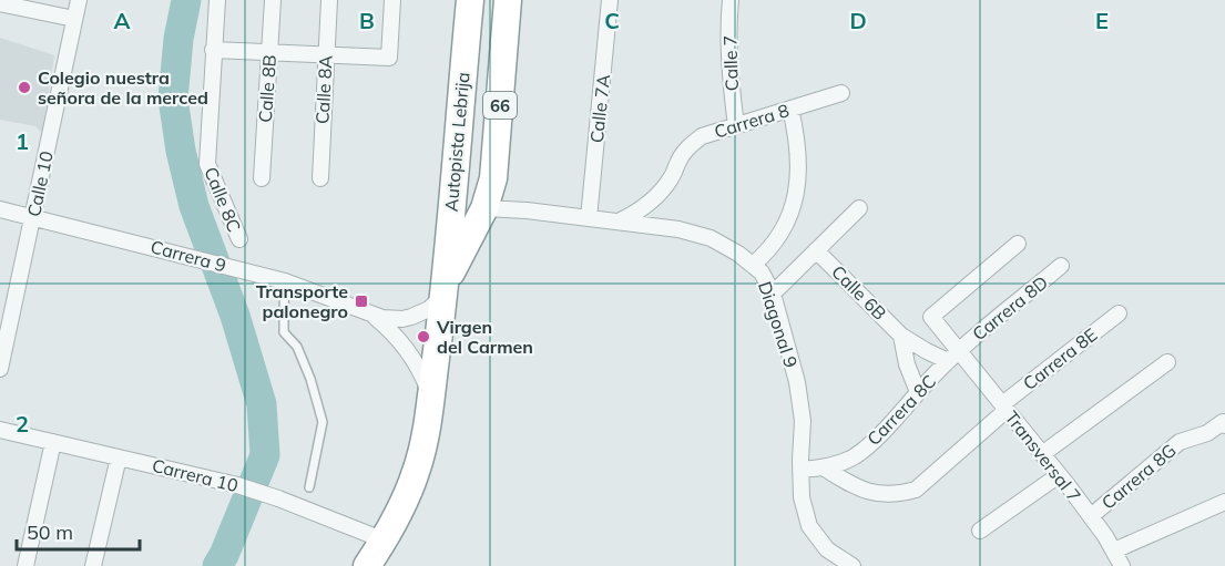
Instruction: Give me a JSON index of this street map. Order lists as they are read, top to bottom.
{
  "streets": {
    "highway": ["66", "Autopista Lebrija"],
    "street": [
      "Calle 7",
      "Calle 8B",
      "Calle 8A",
      "Calle 7A",
      "Carrera 8",
      "Calle 10",
      "Calle 8C",
      "Carrera 9",
      "Calle 6B",
      "Carrera 8D",
      "Diagonal 9",
      "Carrera 8E",
      "Carrera 8C",
      "Transversal 7",
      "Carrera 10",
      "Carrera 8G"
    ]
  },
  "crossings": [
    ["Calle 7", "Carrera 8"],
    ["Calle 7A", "Diagonal 9"],
    ["Carrera 8", "Diagonal 9"],
    ["Autopista Lebrija", "Carrera 9"],
    ["Autopista Lebrija", "Diagonal 9"],
    ["Autopista Lebrija", "Carrera 10"],
    ["Calle 10", "Carrera 9"],
    ["Calle 6B", "Carrera 8D"],
    ["Calle 6B", "Carrera 8C"],
    ["Calle 6B", "Transversal 7"],
    ["Carrera 8D", "Carrera 8C"],
    ["Carrera 8D", "Transversal 7"],
    ["Diagonal 9", "Carrera 8C"],
    ["Carrera 8E", "Transversal 7"],
    ["Carrera 8C", "Transversal 7"],
    ["Transversal 7", "Carrera 8G"]
  ],
  "places": {
    "other": ["Colegio nuestra señora de la merced", "Virgen del Carmen"],
    "transit": ["Transporte palonegro"]
  },
  "scale_bar": "50 m",
  "grid": {
    "columns": [
      "A",
      "B",
      "C",
      "D",
      "E"
    ],
    "rows": ["1", "2"]
  }
}
